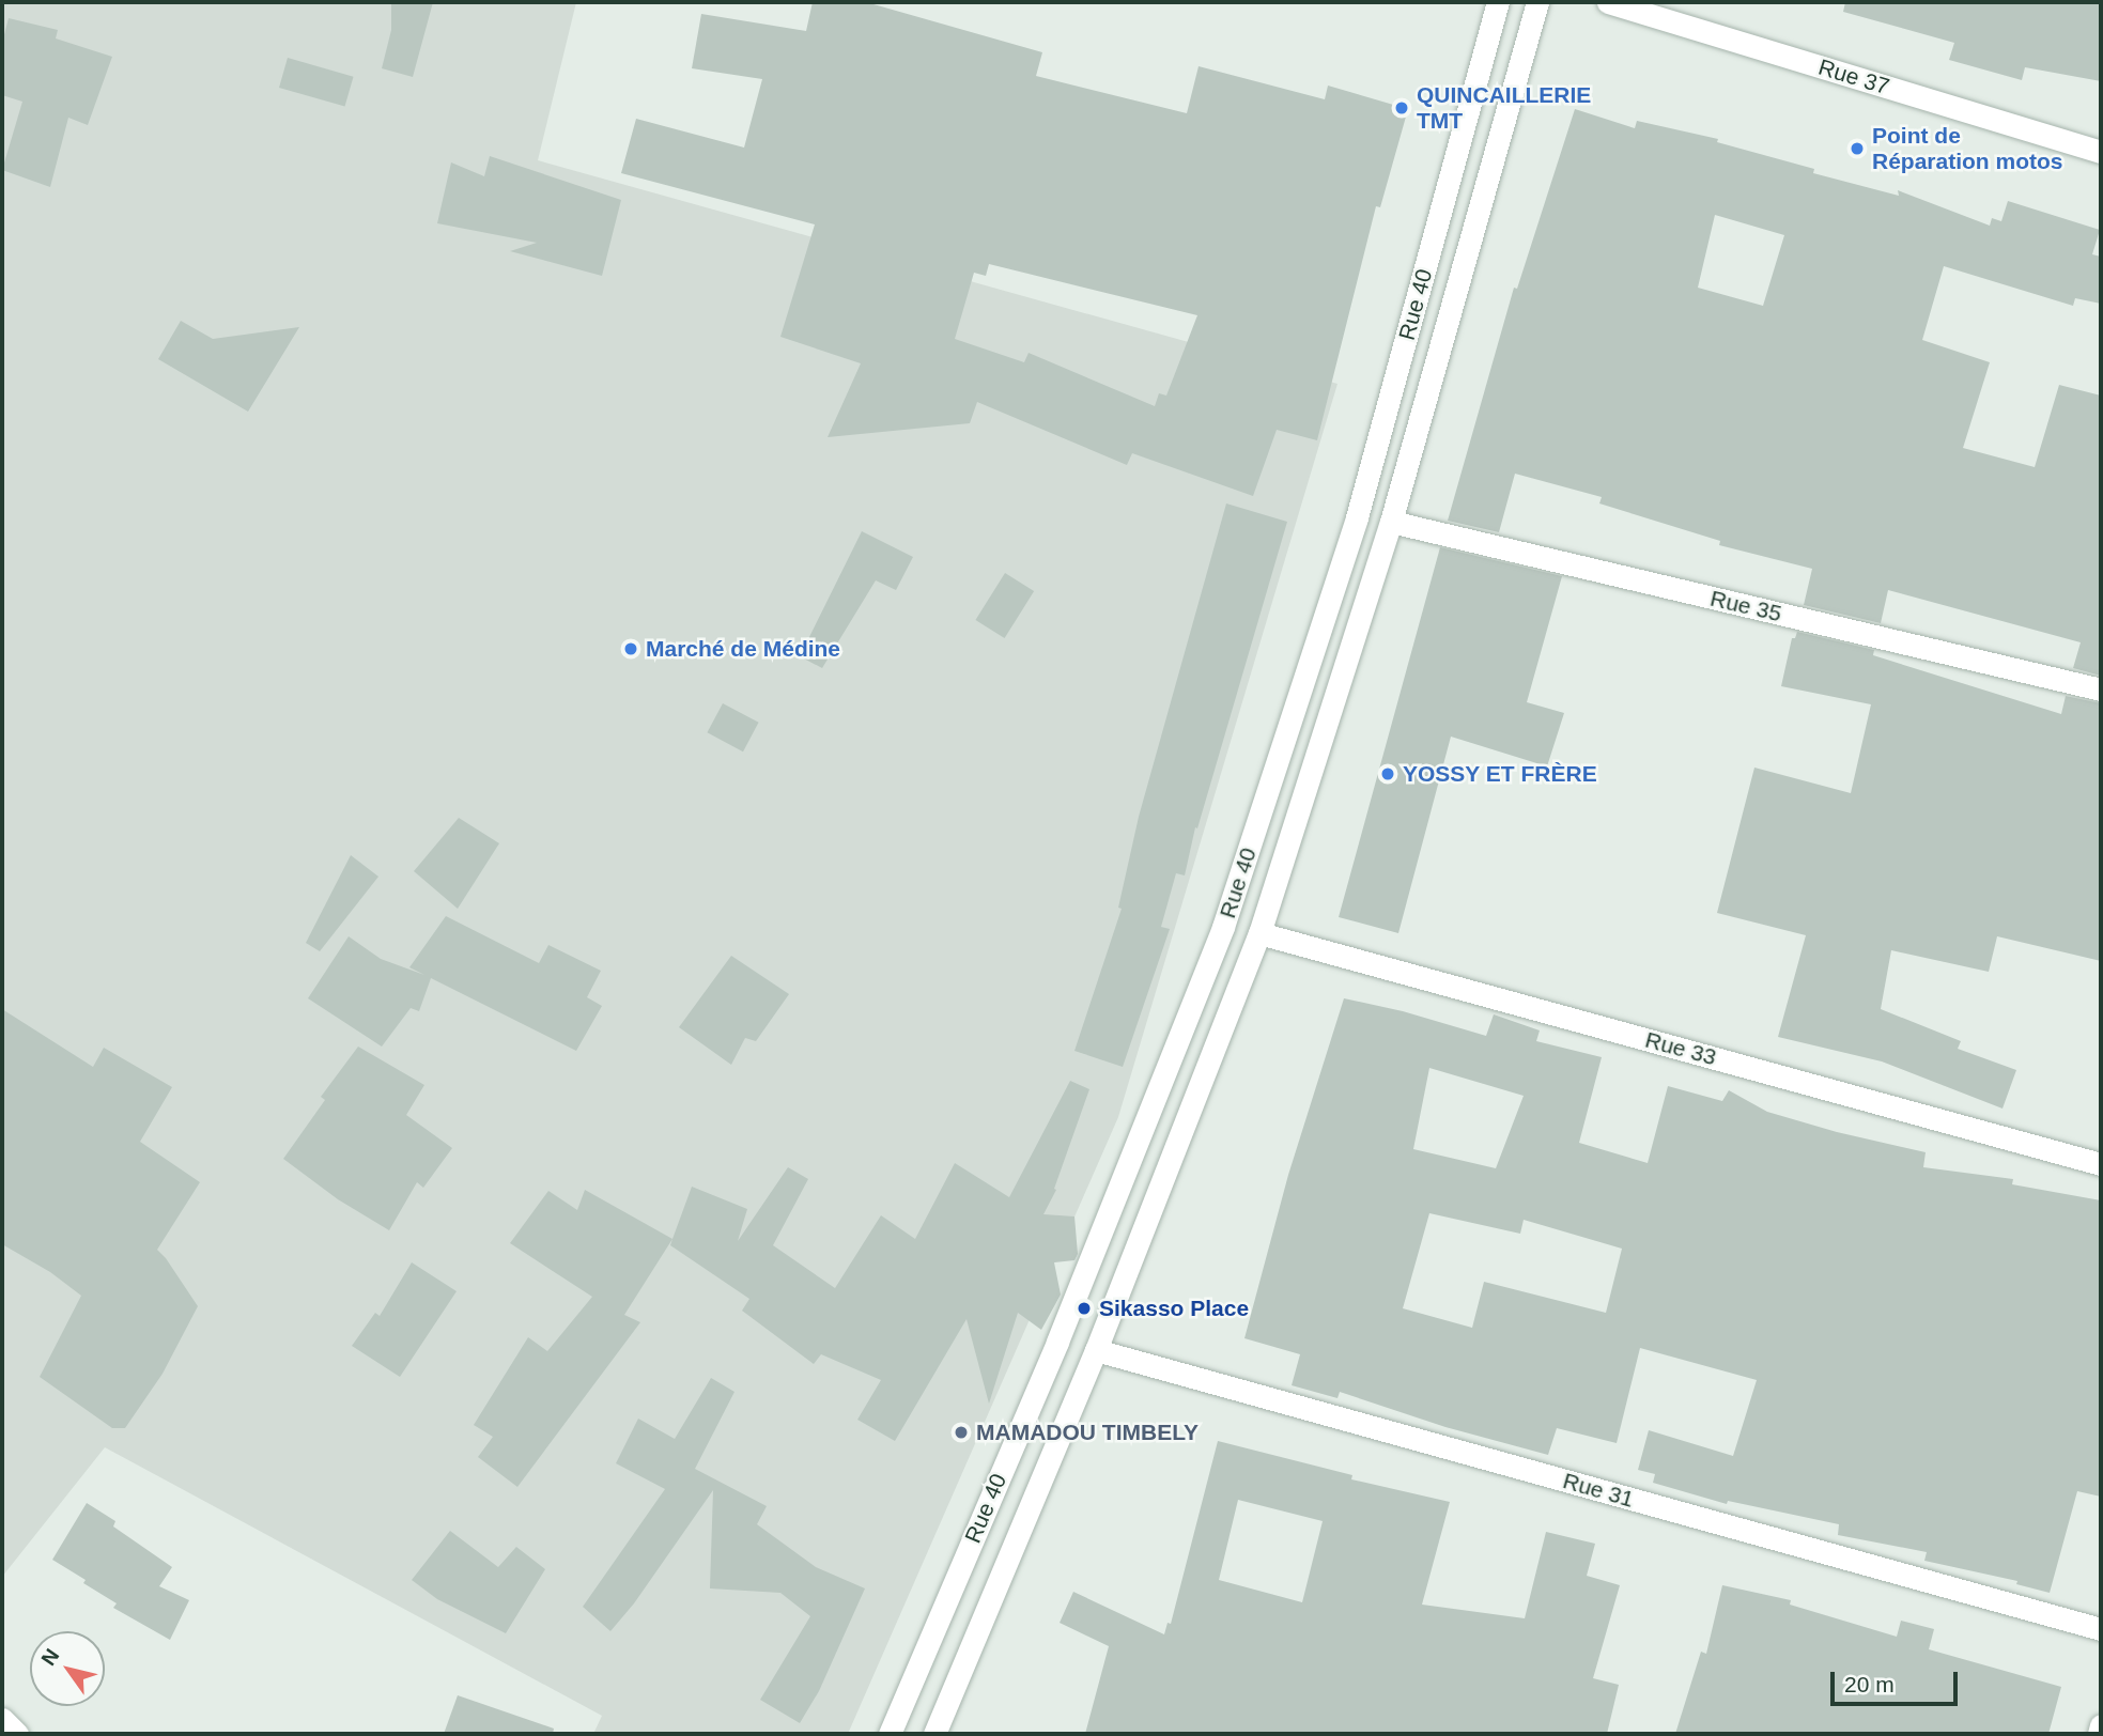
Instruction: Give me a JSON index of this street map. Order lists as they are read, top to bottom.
{
  "streets": {
    "main road": [
      "Rue 37",
      "Rue 40",
      "Rue 35",
      "Rue 33",
      "Rue 31"
    ]
  },
  "crossings": [
    ["Rue 40", "Rue 35"],
    ["Rue 40", "Rue 33"],
    ["Rue 40", "Rue 31"]
  ],
  "places": [
    "QUINCAILLERIE TMT",
    "Point de Réparation motos",
    "Marché de Médine",
    "YOSSY ET FRÈRE",
    "Sikasso Place",
    "MAMADOU TIMBELY"
  ],
  "scale_bar": "20 m",
  "north": "top left"
}
